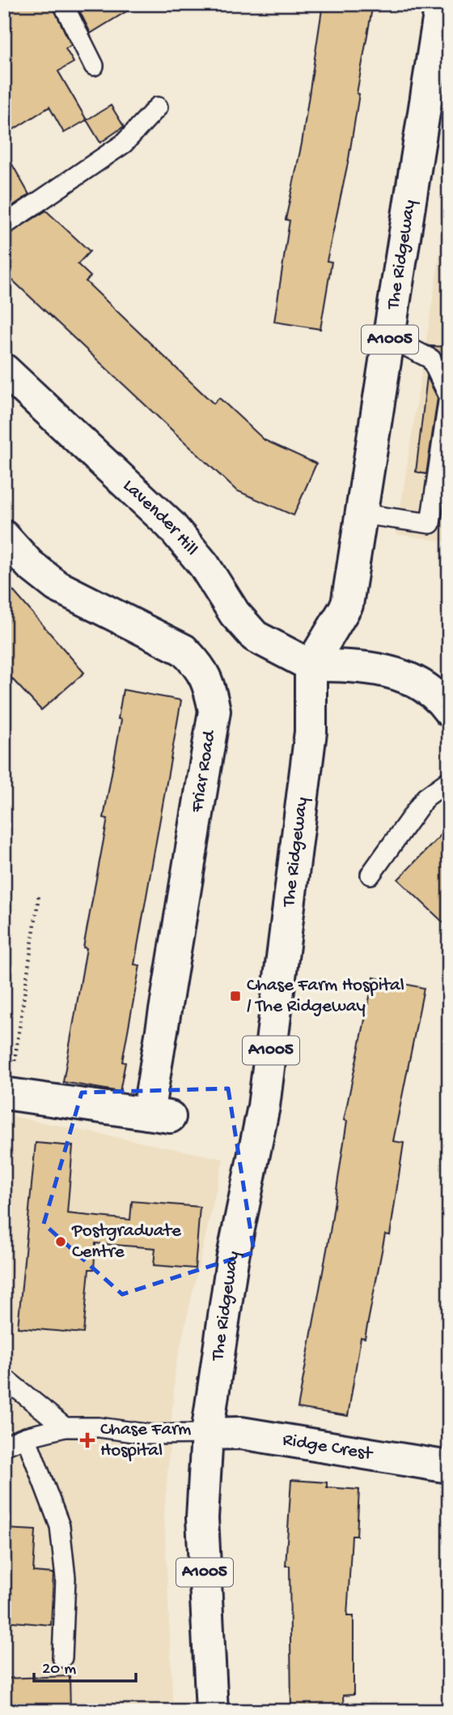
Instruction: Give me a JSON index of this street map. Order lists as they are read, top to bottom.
{
  "streets": {
    "main road": [
      "The Ridgeway",
      "A1005",
      "Lavender Hill",
      "Friar Road",
      "Ridge Crest"
    ]
  },
  "crossings": [
    ["The Ridgeway", "Lavender Hill"],
    ["The Ridgeway", "Ridge Crest"]
  ],
  "places": {
    "transit": ["Chase Farm Hospital / The Ridgeway"],
    "other": ["Postgraduate Centre"],
    "health": ["Chase Farm Hospital"]
  },
  "scale_bar": "20 m"
}
